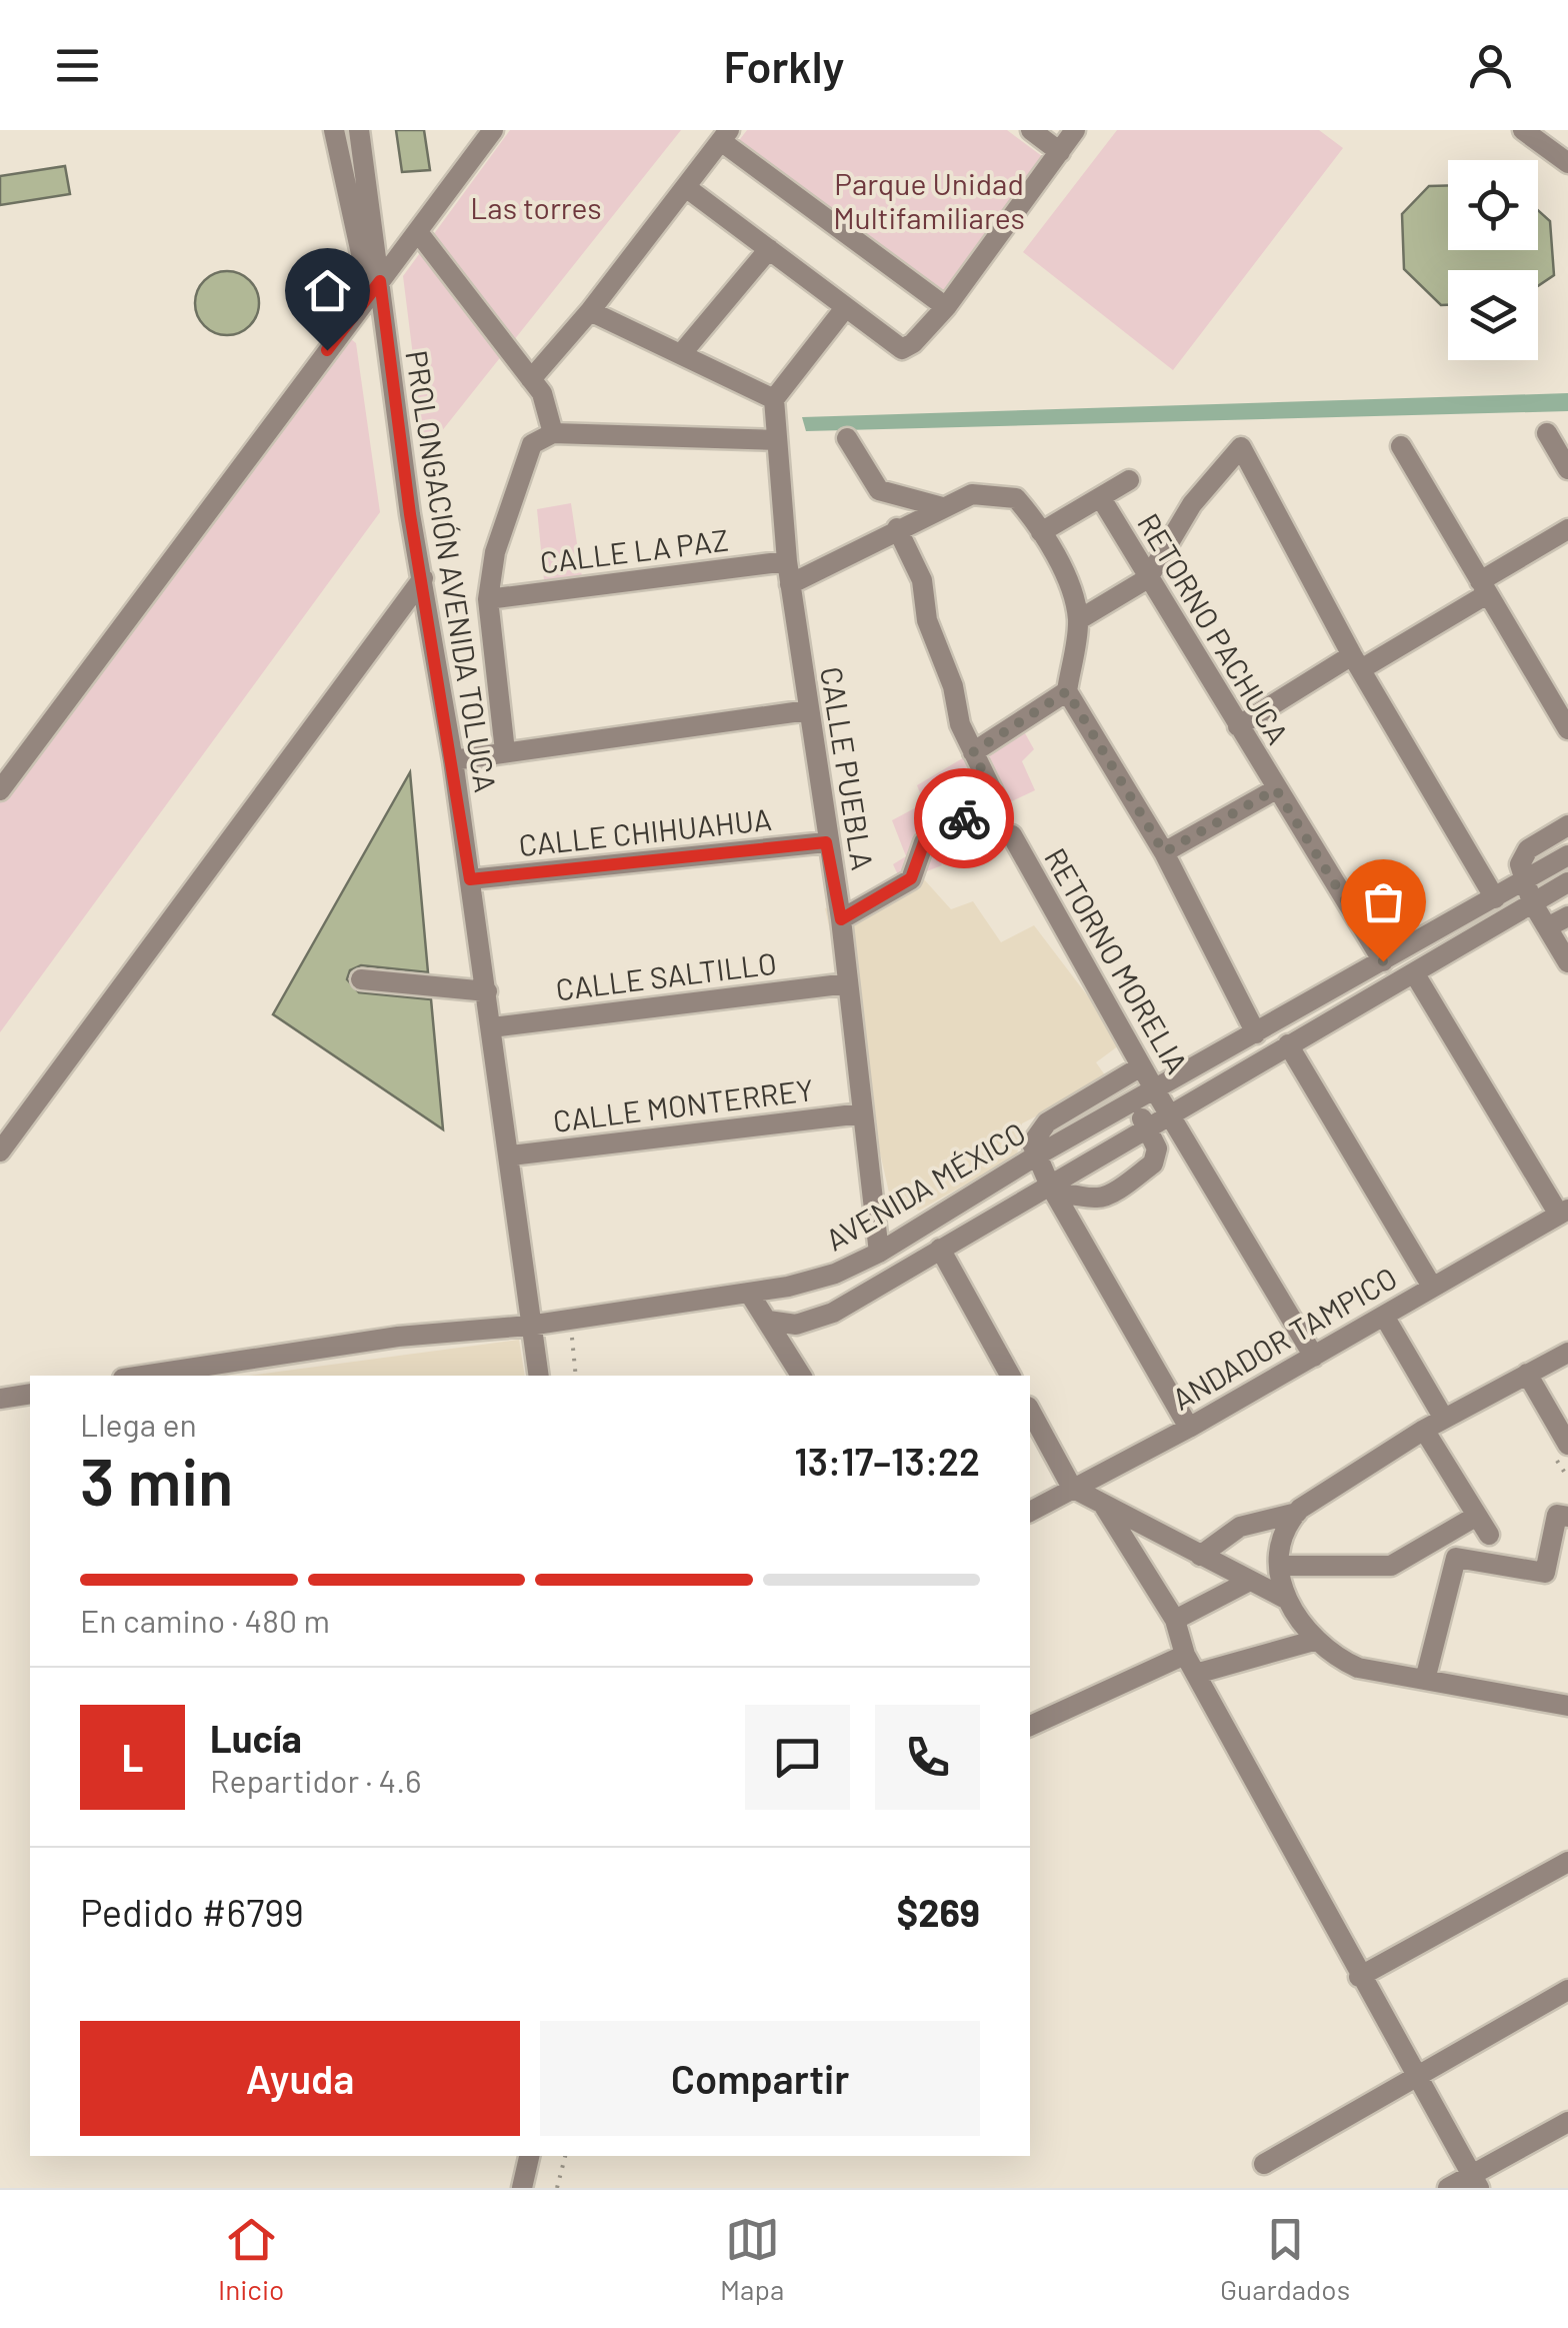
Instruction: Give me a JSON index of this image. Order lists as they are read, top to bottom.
{
  "streets": {
    "street": [
      "CALLE LA PAZ",
      "PROLONGACIÓN AVENIDA TOLUCA",
      "RETORNO PACHUCA",
      "CALLE PUEBLA",
      "CALLE CHIHUAHUA",
      "RETORNO MORELIA",
      "CALLE SALTILLO",
      "CALLE MONTERREY",
      "AVENIDA MÉXICO",
      "ANDADOR TAMPICO"
    ]
  },
  "crossings": [
    ["CALLE LA PAZ", "PROLONGACIÓN AVENIDA TOLUCA"],
    ["CALLE LA PAZ", "CALLE PUEBLA"],
    ["PROLONGACIÓN AVENIDA TOLUCA", "CALLE CHIHUAHUA"],
    ["PROLONGACIÓN AVENIDA TOLUCA", "CALLE SALTILLO"],
    ["PROLONGACIÓN AVENIDA TOLUCA", "CALLE MONTERREY"],
    ["PROLONGACIÓN AVENIDA TOLUCA", "AVENIDA MÉXICO"],
    ["RETORNO PACHUCA", "AVENIDA MÉXICO"],
    ["CALLE PUEBLA", "CALLE CHIHUAHUA"],
    ["CALLE PUEBLA", "CALLE SALTILLO"],
    ["CALLE PUEBLA", "CALLE MONTERREY"],
    ["CALLE PUEBLA", "AVENIDA MÉXICO"],
    ["RETORNO MORELIA", "AVENIDA MÉXICO"],
    ["RETORNO MORELIA", "ANDADOR TAMPICO"]
  ],
  "parks": ["Parque Unidad Multifamiliares", "Las torres"],
  "page": {
    "header": "Forkly",
    "heading": ["3 min", "Llega en", "13:17–13:22"],
    "panel": [
      "Lucía",
      "Repartidor · 4.6",
      "Pedido #6799",
      "$269"
    ],
    "bar": "En camino · 480 m",
    "round": "L",
    "buttons": ["Ayuda", "Compartir"],
    "tabs": ["Inicio", "Mapa", "Guardados"]
  }
}
